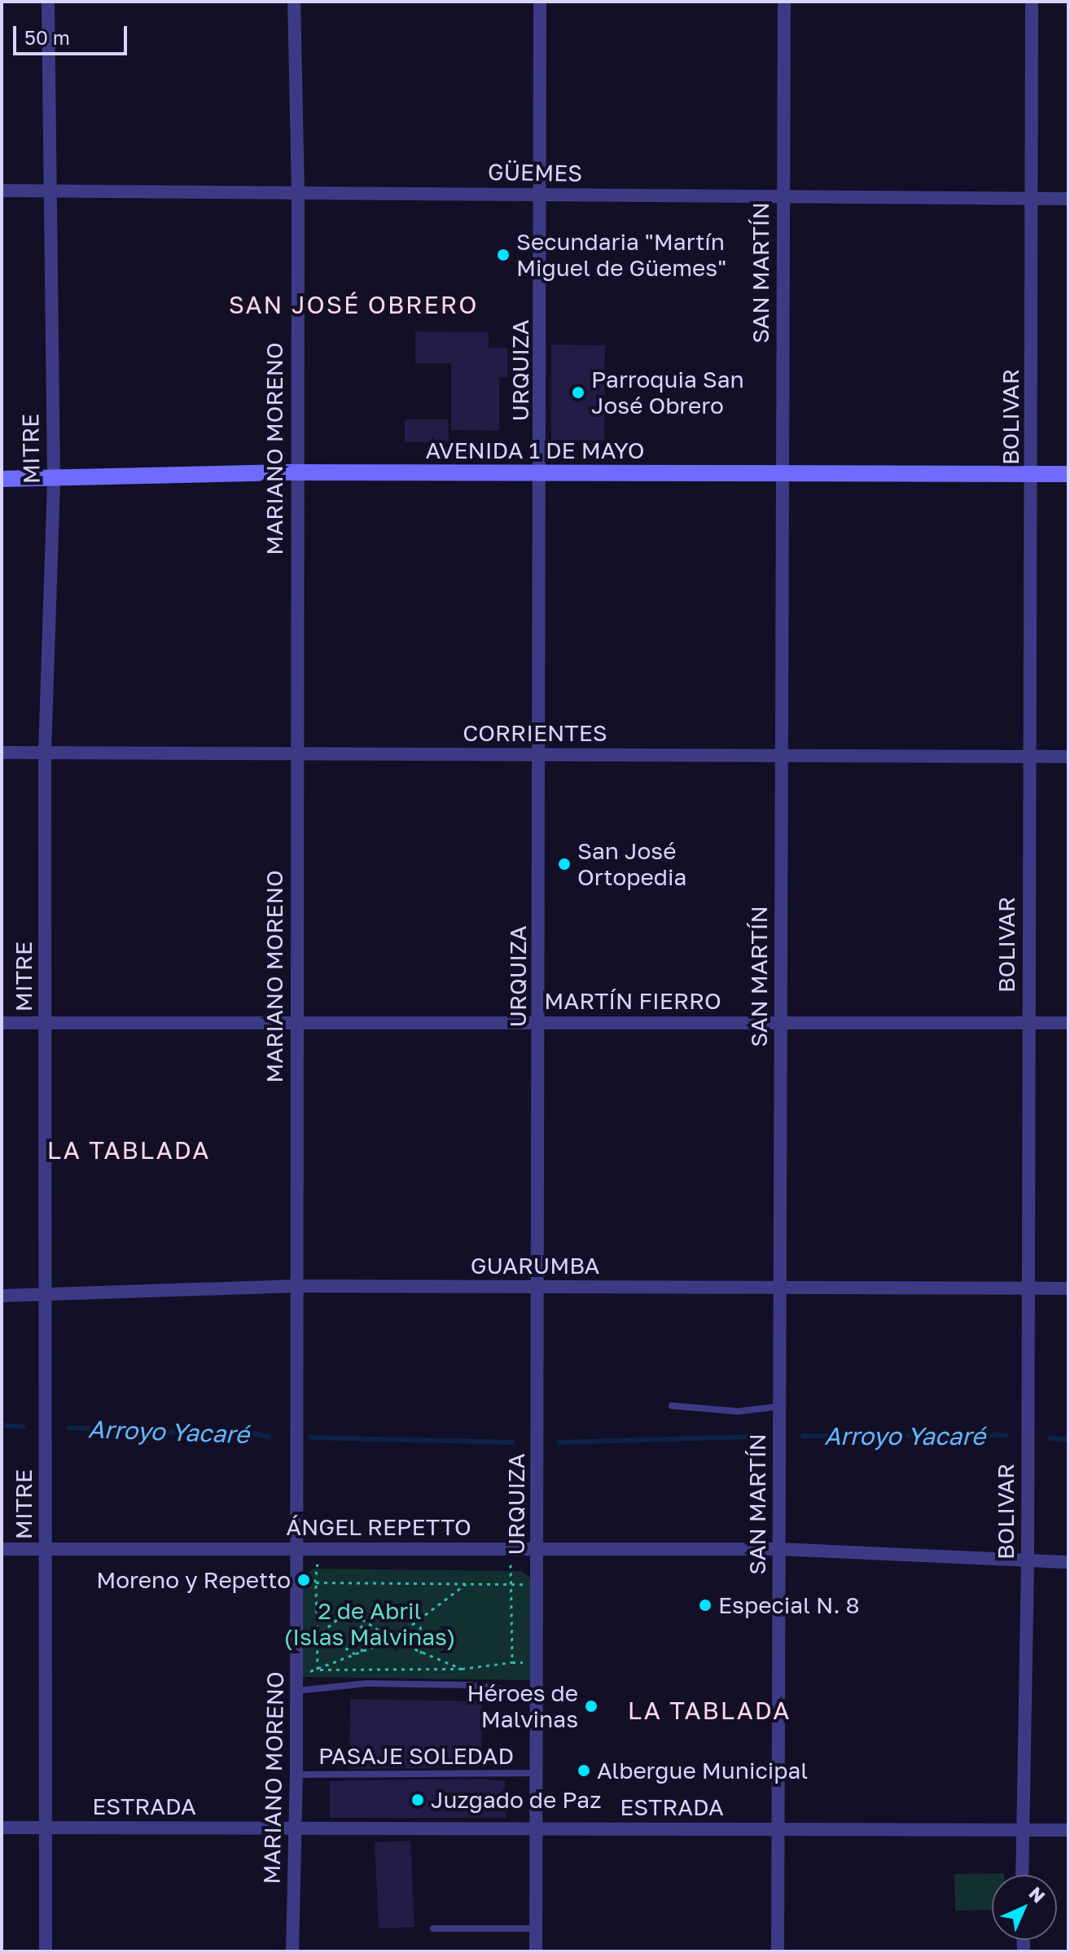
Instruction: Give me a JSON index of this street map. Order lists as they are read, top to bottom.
{
  "streets": {
    "main road": ["AVENIDA 1 DE MAYO"],
    "street": [
      "GÜEMES",
      "SAN MARTÍN",
      "URQUIZA",
      "BOLIVAR",
      "MITRE",
      "MARIANO MORENO",
      "CORRIENTES",
      "MARTÍN FIERRO",
      "GUARUMBA",
      "ÁNGEL REPETTO",
      "ESTRADA"
    ],
    "lane": ["PASAJE SOLEDAD"]
  },
  "crossings": [
    ["GÜEMES", "SAN MARTÍN"],
    ["GÜEMES", "URQUIZA"],
    ["GÜEMES", "BOLIVAR"],
    ["GÜEMES", "MITRE"],
    ["GÜEMES", "MARIANO MORENO"],
    ["SAN MARTÍN", "AVENIDA 1 DE MAYO"],
    ["SAN MARTÍN", "CORRIENTES"],
    ["SAN MARTÍN", "MARTÍN FIERRO"],
    ["SAN MARTÍN", "GUARUMBA"],
    ["SAN MARTÍN", "ÁNGEL REPETTO"],
    ["SAN MARTÍN", "ESTRADA"],
    ["URQUIZA", "AVENIDA 1 DE MAYO"],
    ["URQUIZA", "CORRIENTES"],
    ["URQUIZA", "MARTÍN FIERRO"],
    ["URQUIZA", "GUARUMBA"],
    ["URQUIZA", "ÁNGEL REPETTO"],
    ["URQUIZA", "PASAJE SOLEDAD"],
    ["URQUIZA", "ESTRADA"],
    ["BOLIVAR", "AVENIDA 1 DE MAYO"],
    ["BOLIVAR", "CORRIENTES"],
    ["BOLIVAR", "MARTÍN FIERRO"],
    ["BOLIVAR", "GUARUMBA"],
    ["BOLIVAR", "ÁNGEL REPETTO"],
    ["BOLIVAR", "ESTRADA"],
    ["MITRE", "AVENIDA 1 DE MAYO"],
    ["MITRE", "CORRIENTES"],
    ["MITRE", "MARTÍN FIERRO"],
    ["MITRE", "GUARUMBA"],
    ["MITRE", "ÁNGEL REPETTO"],
    ["MITRE", "ESTRADA"],
    ["MARIANO MORENO", "AVENIDA 1 DE MAYO"],
    ["MARIANO MORENO", "CORRIENTES"],
    ["MARIANO MORENO", "MARTÍN FIERRO"],
    ["MARIANO MORENO", "GUARUMBA"],
    ["MARIANO MORENO", "ÁNGEL REPETTO"],
    ["MARIANO MORENO", "PASAJE SOLEDAD"],
    ["MARIANO MORENO", "ESTRADA"]
  ],
  "districts": ["SAN JOSÉ OBRERO", "LA TABLADA", "LA TABLADA"],
  "water": ["Arroyo Yacaré"],
  "parks": ["2 de Abril (Islas Malvinas)"],
  "places": [
    "Secundaria \"Martín Miguel de Güemes\"",
    "Parroquia San José Obrero",
    "San José Ortopedia",
    "Moreno y Repetto",
    "Especial N. 8",
    "Héroes de Malvinas",
    "Albergue Municipal",
    "Juzgado de Paz"
  ],
  "scale_bar": "50 m",
  "north": "top right"
}
